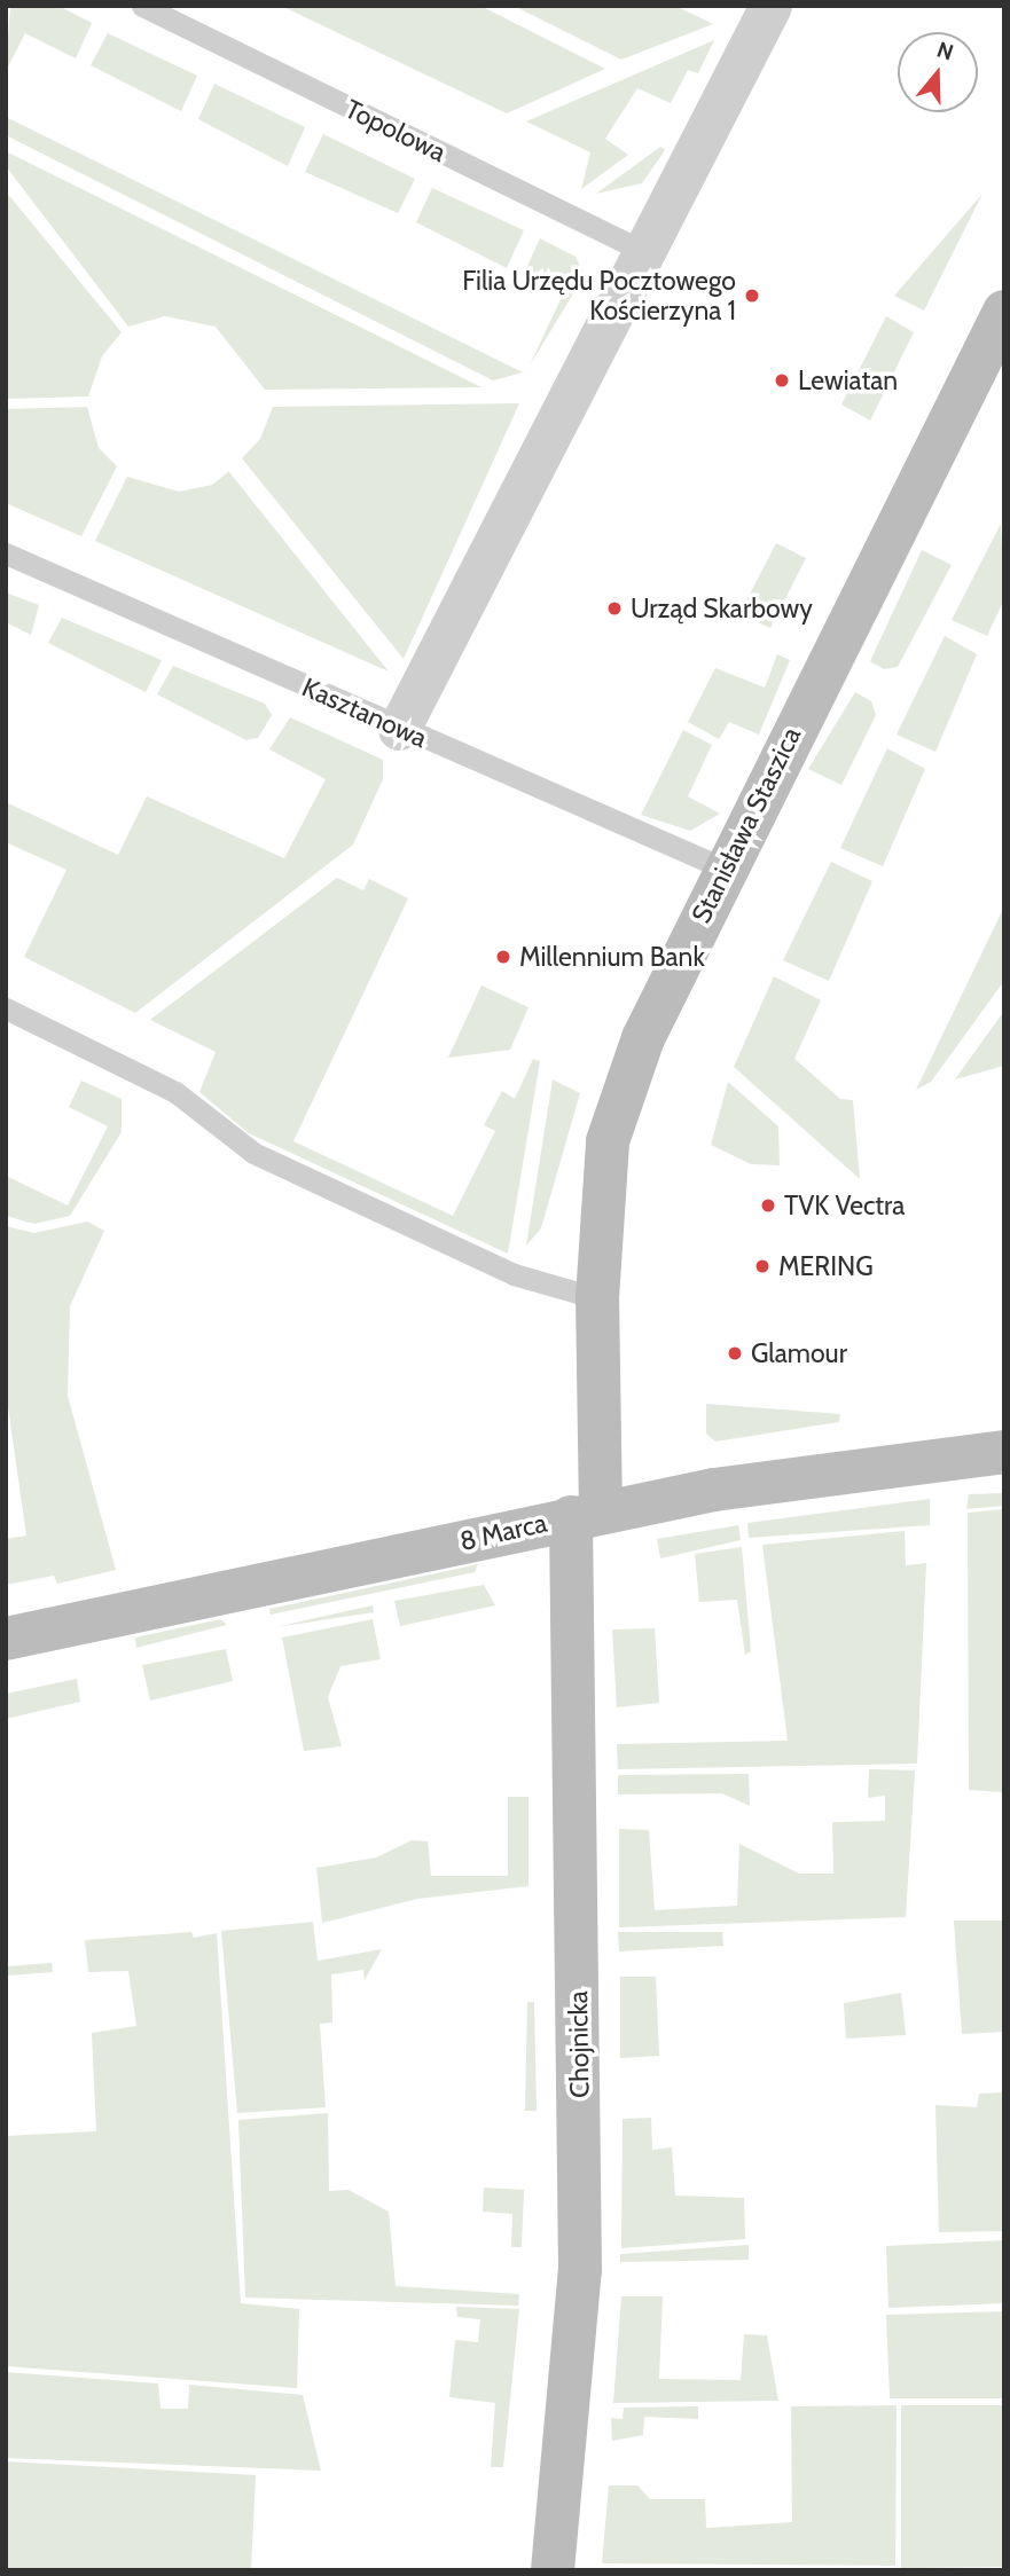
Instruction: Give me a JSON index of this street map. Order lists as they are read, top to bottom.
{
  "streets": {
    "street": ["Stanisława Staszica", "8 Marca", "Chojnicka"],
    "lane": ["Topolowa", "Kasztanowa"]
  },
  "crossings": [
    ["Kasztanowa", "Stanisława Staszica"],
    ["Stanisława Staszica", "8 Marca"],
    ["Stanisława Staszica", "Chojnicka"],
    ["8 Marca", "Chojnicka"]
  ],
  "places": [
    "Filia Urzędu Pocztowego Kościerzyna 1",
    "Lewiatan",
    "Urząd Skarbowy",
    "Millennium Bank",
    "TVK Vectra",
    "MERING",
    "Glamour"
  ],
  "north": "top"
}
